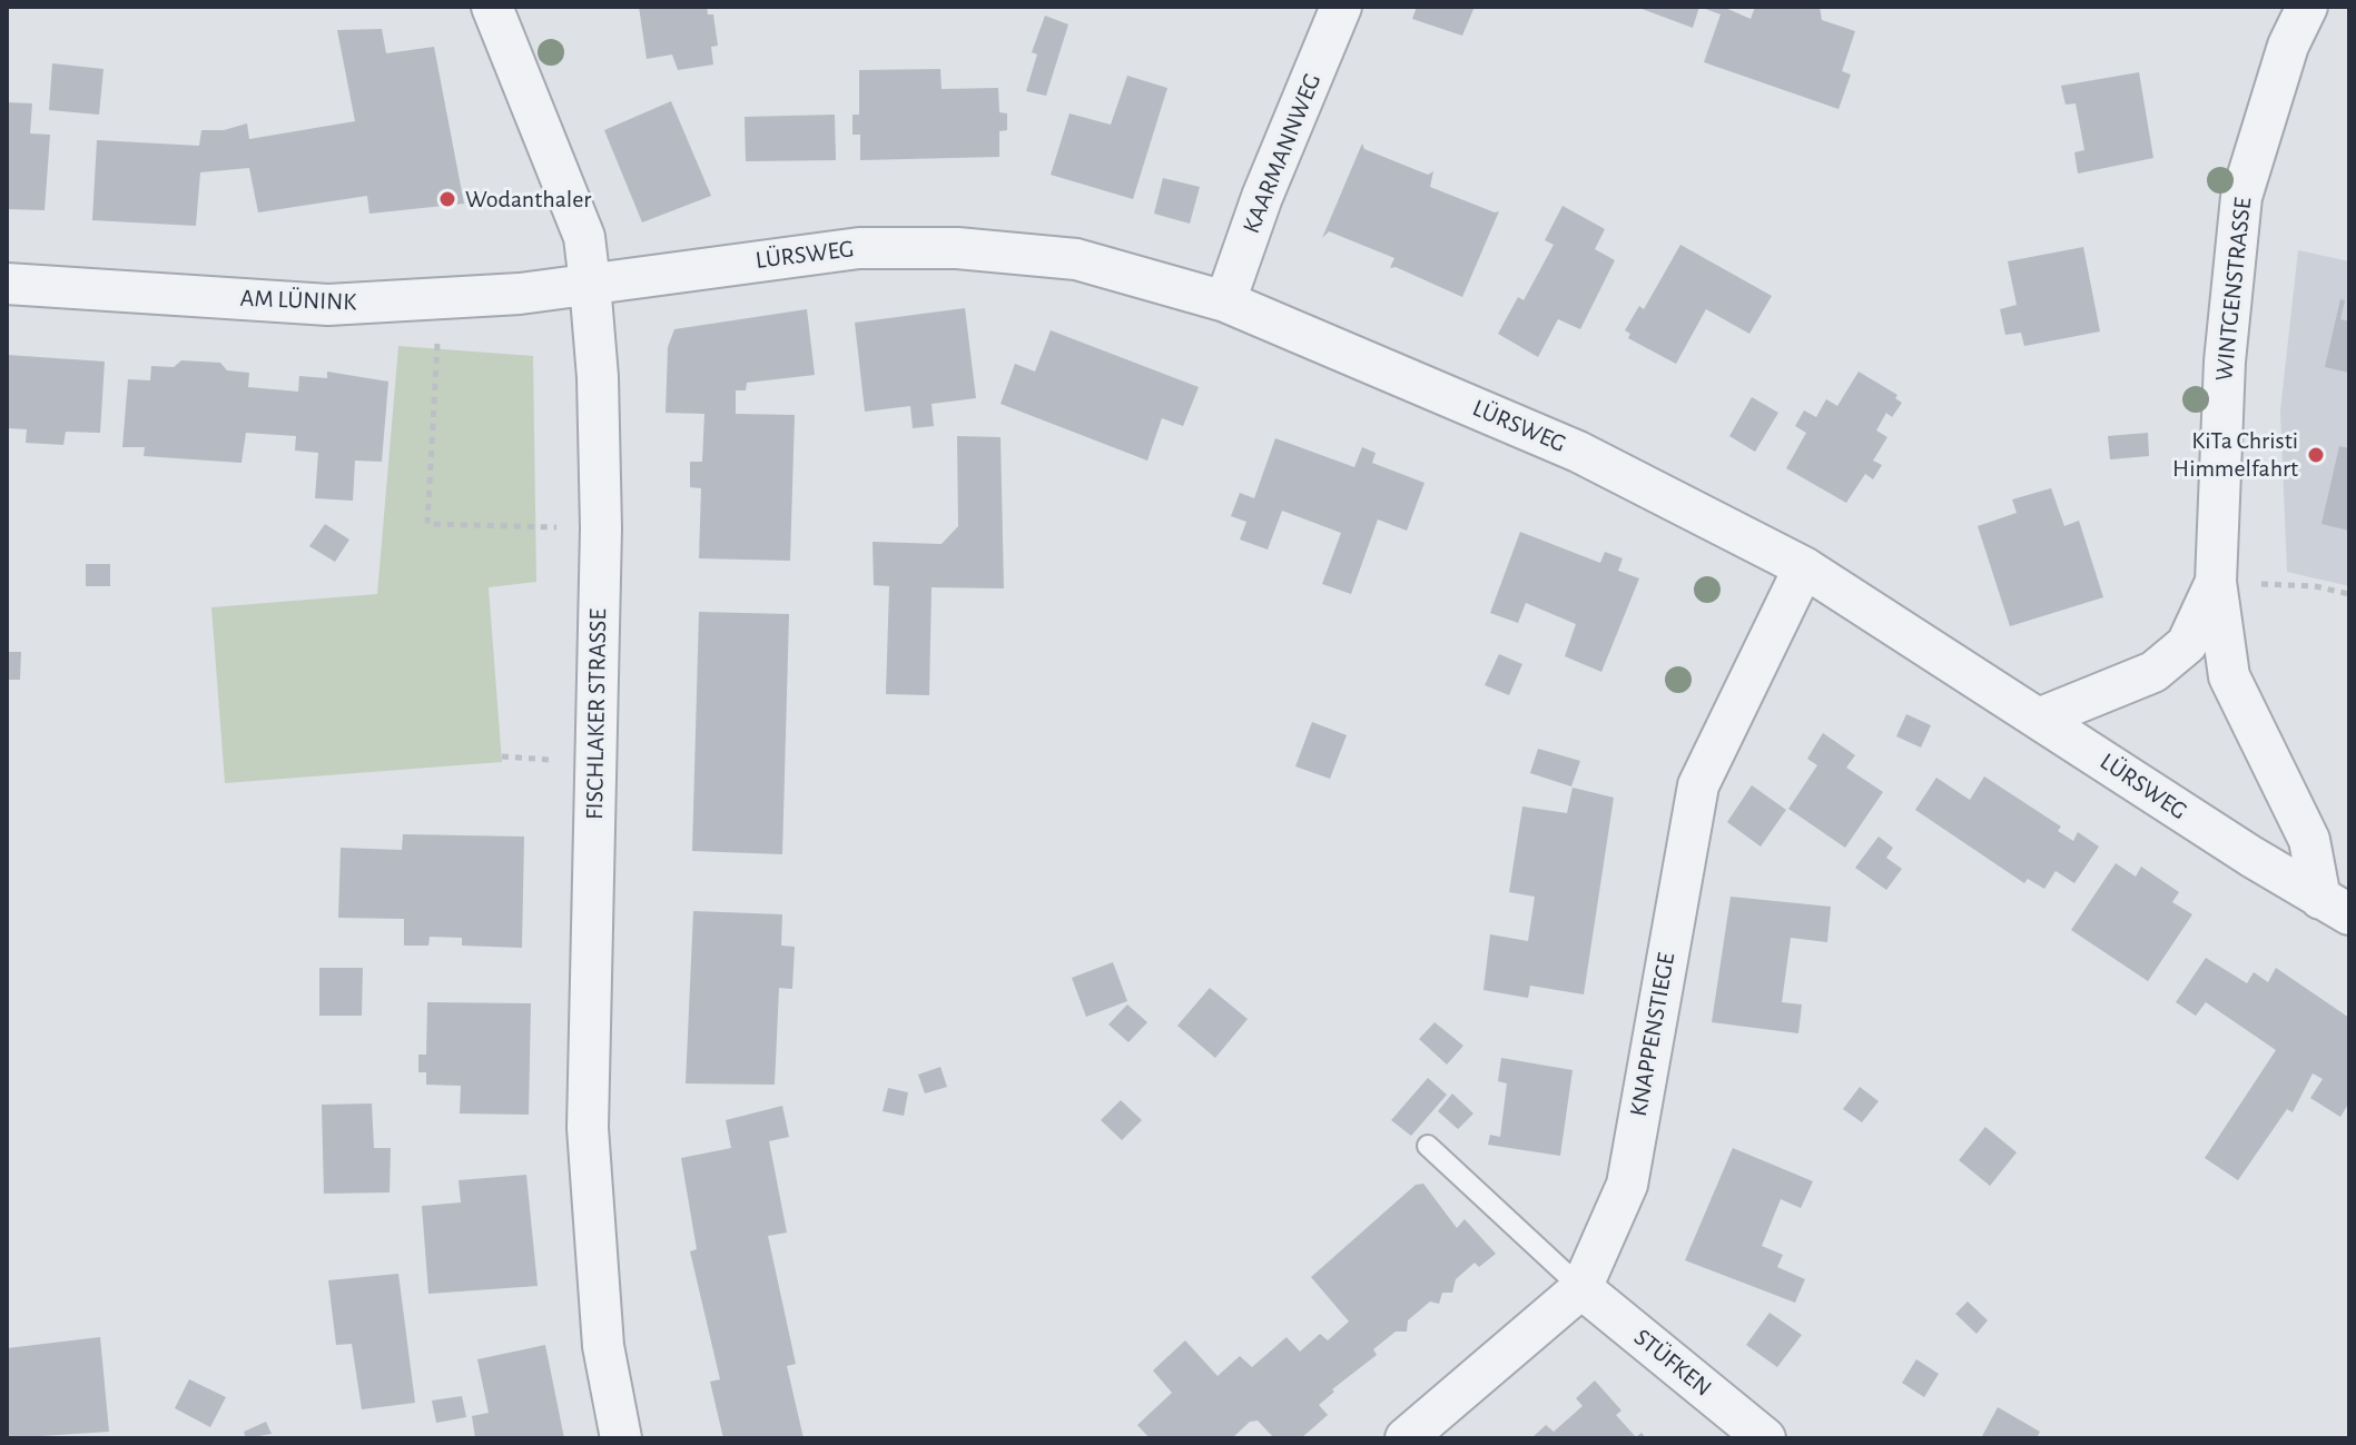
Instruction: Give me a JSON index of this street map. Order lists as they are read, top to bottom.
{
  "streets": {
    "street": [
      "KAARMANNWEG",
      "LÜRSWEG",
      "WINTGENSTRASSE",
      "AM LÜNINK",
      "FISCHLAKER STRASSE",
      "KNAPPENSTIEGE",
      "STÜFKEN"
    ]
  },
  "crossings": [
    ["KAARMANNWEG", "LÜRSWEG"],
    ["LÜRSWEG", "WINTGENSTRASSE"],
    ["LÜRSWEG", "AM LÜNINK"],
    ["LÜRSWEG", "FISCHLAKER STRASSE"],
    ["LÜRSWEG", "KNAPPENSTIEGE"],
    ["AM LÜNINK", "FISCHLAKER STRASSE"],
    ["KNAPPENSTIEGE", "STÜFKEN"]
  ],
  "places": ["Wodanthaler", "KiTa Christi Himmelfahrt"]
}
